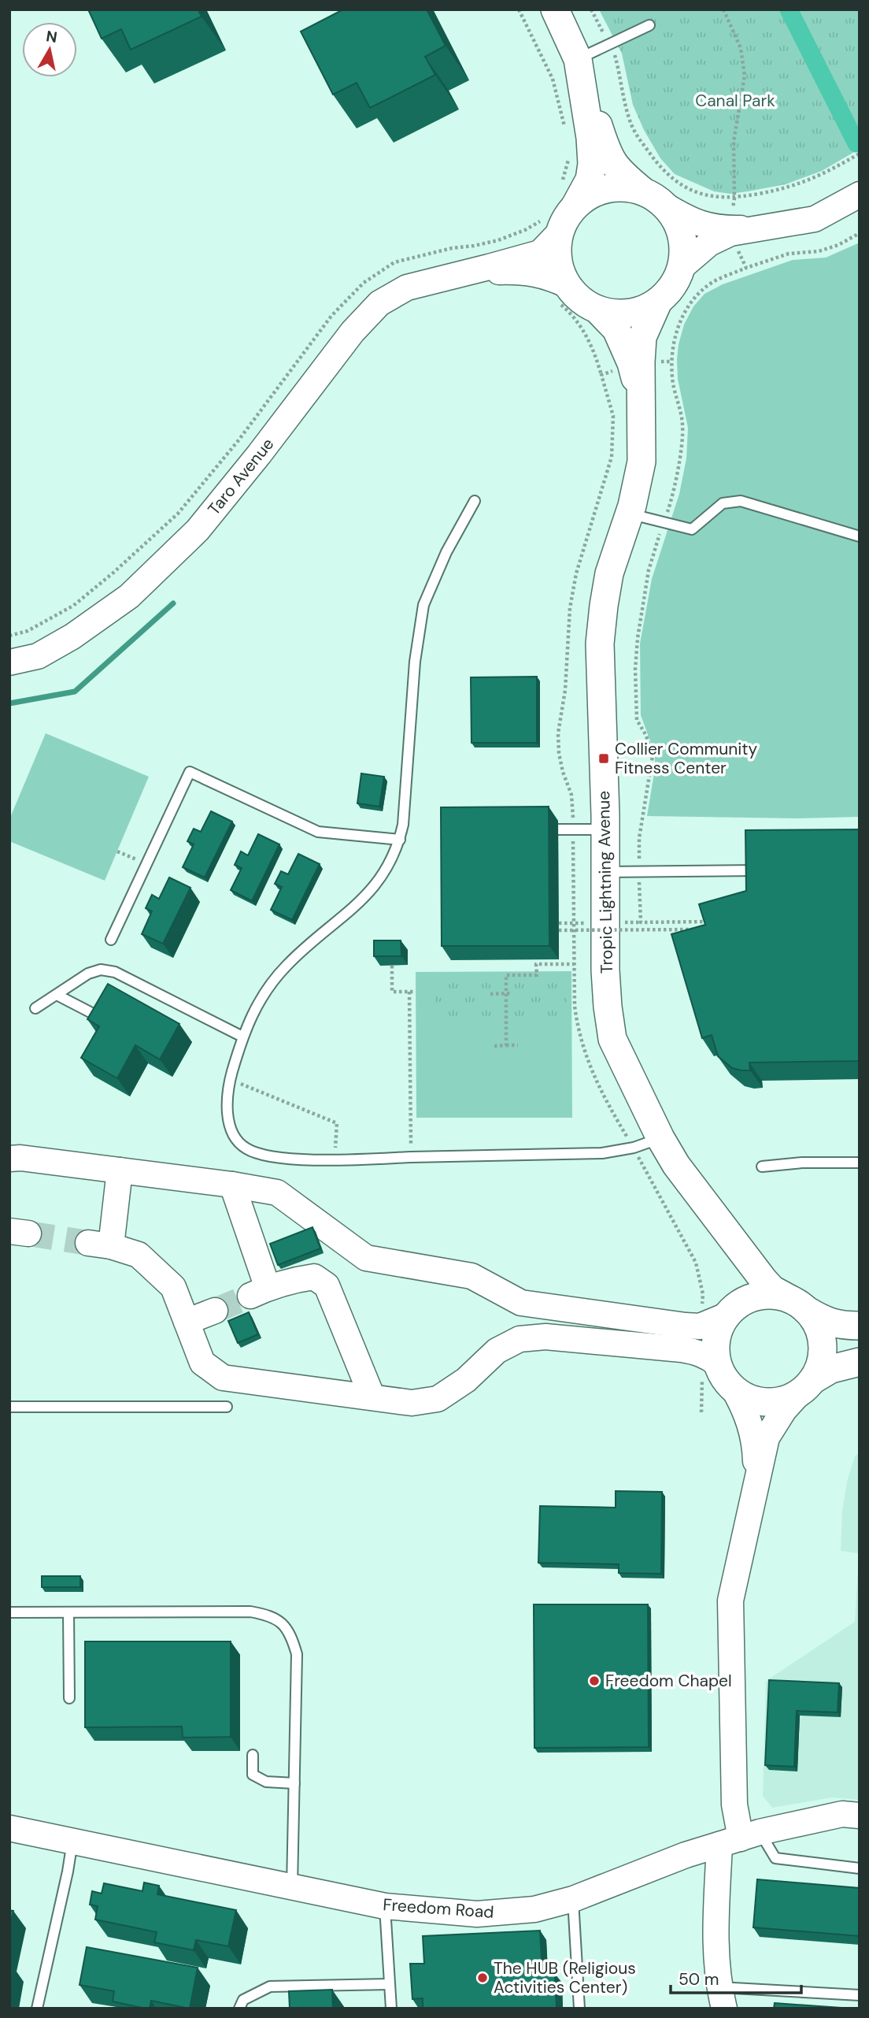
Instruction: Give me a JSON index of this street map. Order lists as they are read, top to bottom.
{
  "streets": {
    "main road": ["Tropic Lightning Avenue"],
    "street": ["Taro Avenue", "Freedom Road"]
  },
  "parks": ["Canal Park"],
  "places": {
    "transit": ["Collier Community Fitness Center"],
    "other": ["Freedom Chapel", "The HUB (Religious Activities Center)"]
  },
  "scale_bar": "50 m",
  "north": "top"
}
